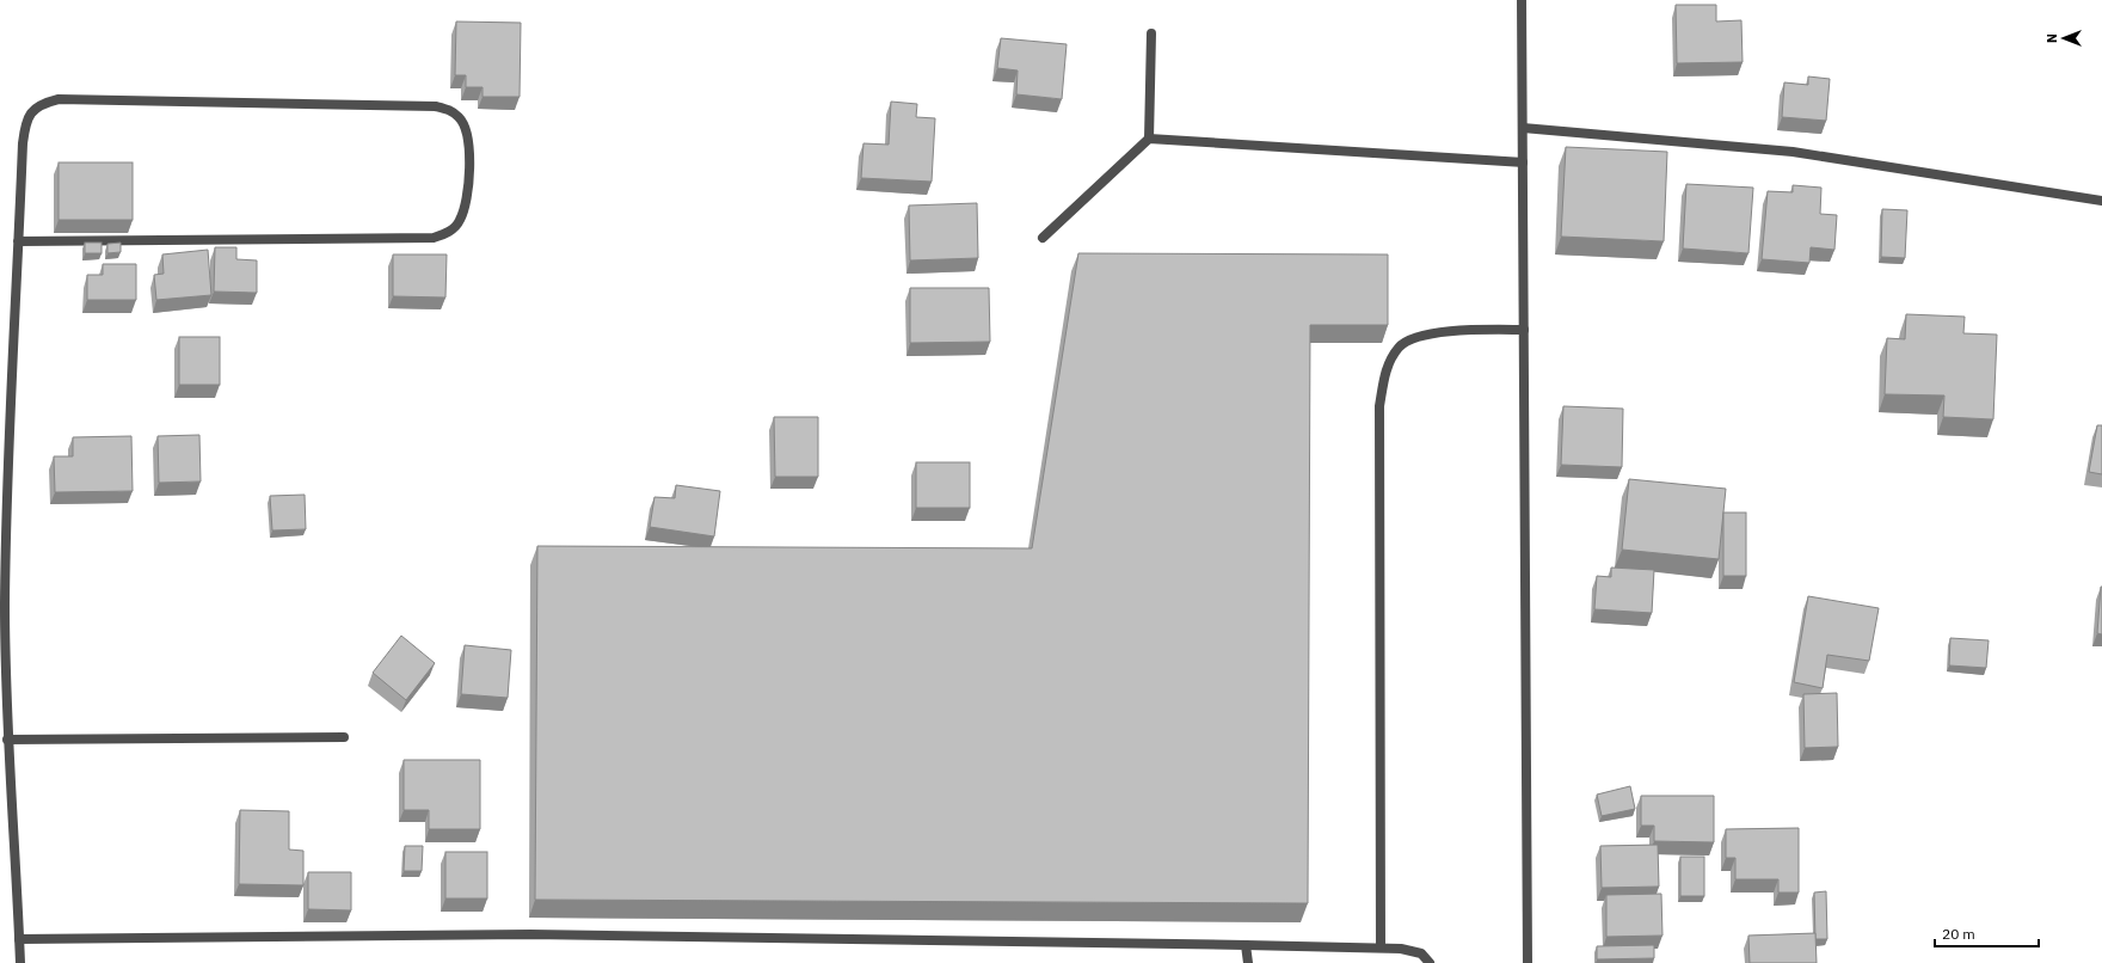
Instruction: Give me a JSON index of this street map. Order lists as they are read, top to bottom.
{
  "scale_bar": "20 m",
  "north": "left"
}
